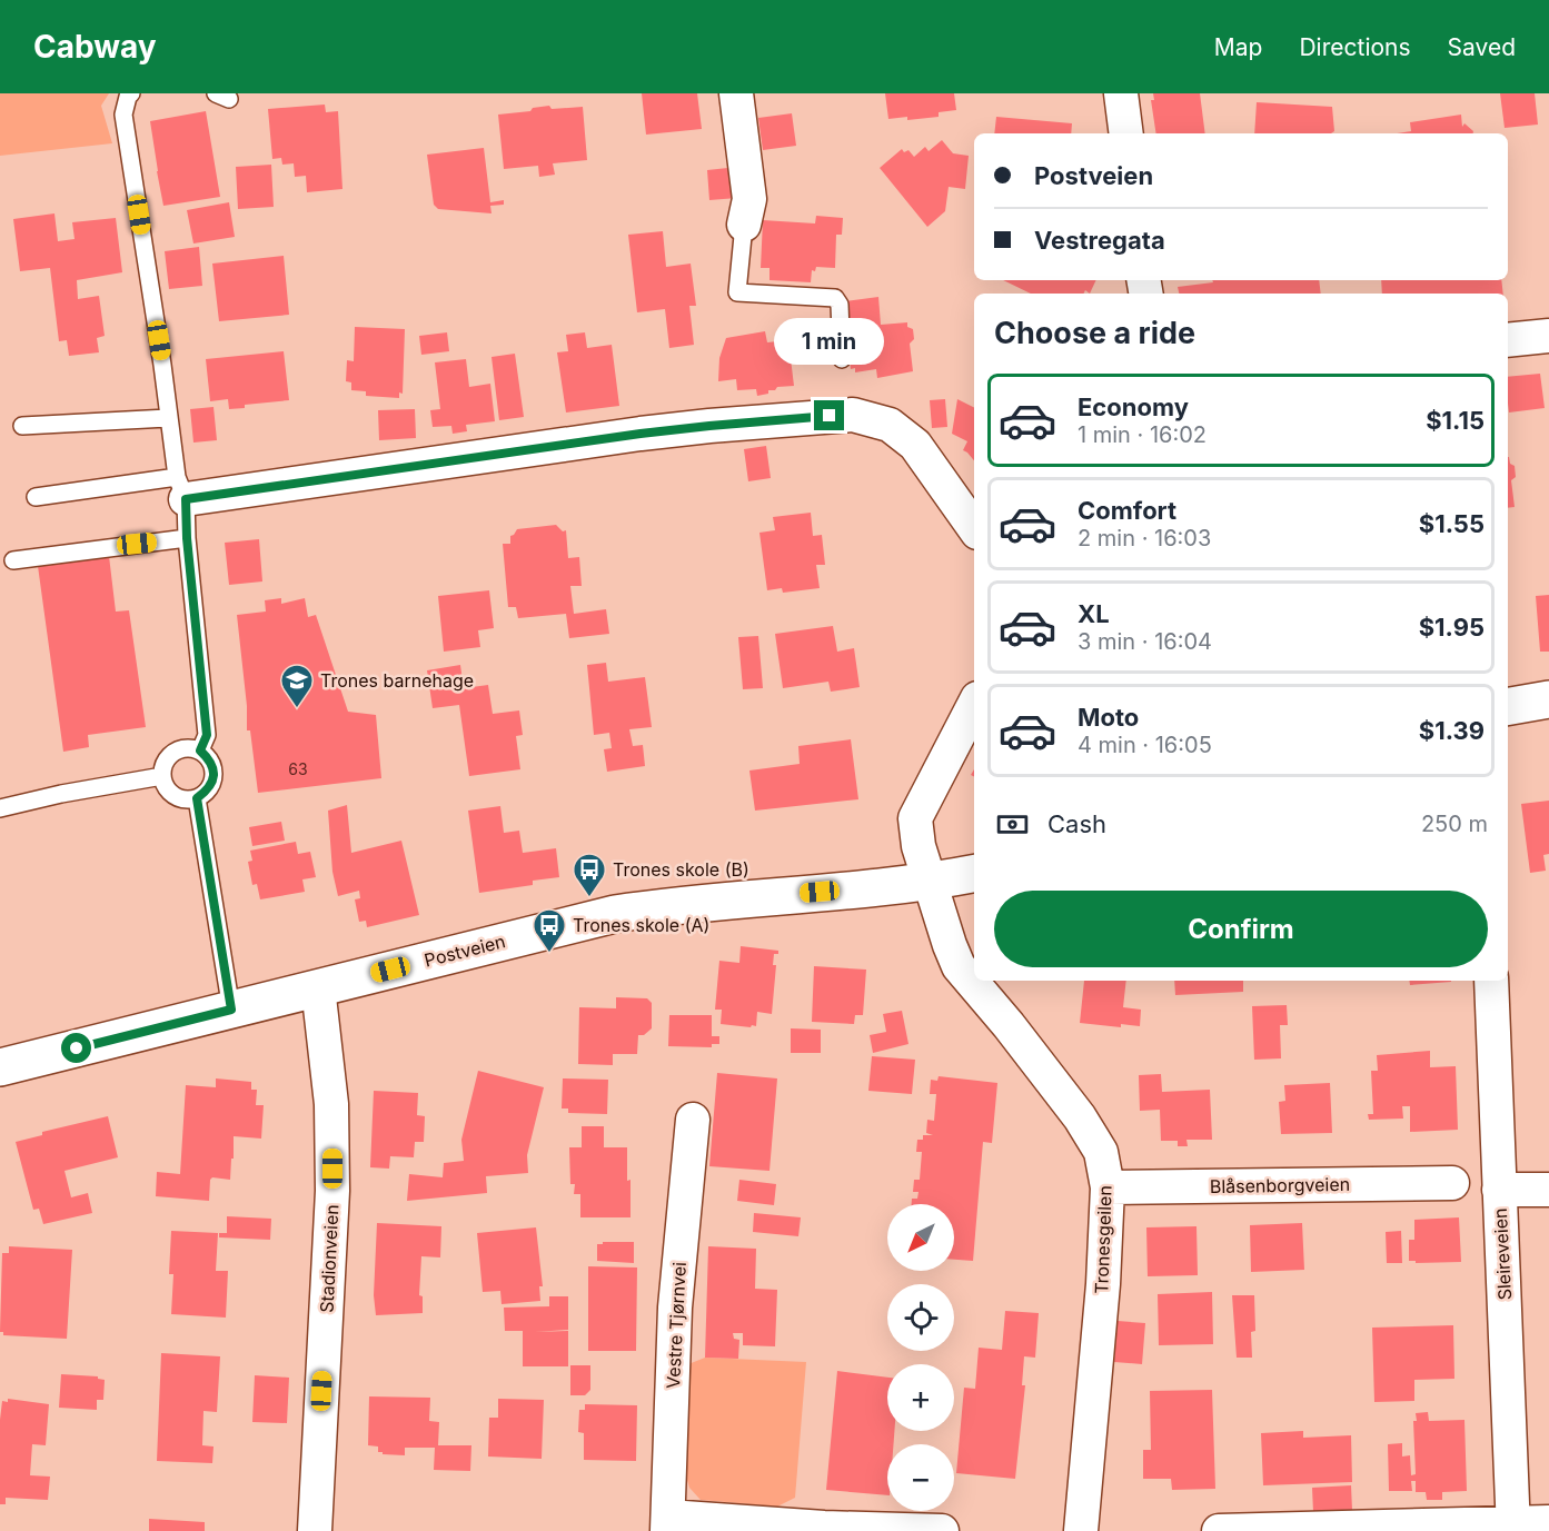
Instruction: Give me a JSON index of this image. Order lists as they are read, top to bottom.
{
  "streets": {
    "street": [
      "Postveien",
      "Blåsenborgveien",
      "Tronesgeilen",
      "Sleireveien",
      "Stadionveien",
      "Vestre Tjørnvei"
    ]
  },
  "crossings": [
    ["Postveien", "Tronesgeilen"],
    ["Postveien", "Stadionveien"],
    ["Blåsenborgveien", "Tronesgeilen"]
  ],
  "places": {
    "school or university": ["Trones barnehage"],
    "bus stop": ["Trones skole (B)", "Trones skole (A)"]
  },
  "house_numbers": ["63"],
  "north": "bottom left",
  "page": {
    "header": "Cabway",
    "nav": ["Map", "Directions", "Saved"],
    "banner": ["Postveien", "Vestregata"],
    "heading": "Choose a ride",
    "bubble": "1 min",
    "list": [
      {
        "name": "Economy",
        "note": "1 min · 16:02",
        "value": "$1.15"
      },
      {
        "name": "Comfort",
        "note": "2 min · 16:03",
        "value": "$1.55"
      },
      {
        "name": "XL",
        "note": "3 min · 16:04",
        "value": "$1.95"
      },
      {
        "name": "Moto",
        "note": "4 min · 16:05",
        "value": "$1.39"
      }
    ],
    "pay": ["Cash", "250 m"],
    "buttons": "Confirm",
    "map_buttons": ["+", "−"]
  }
}
